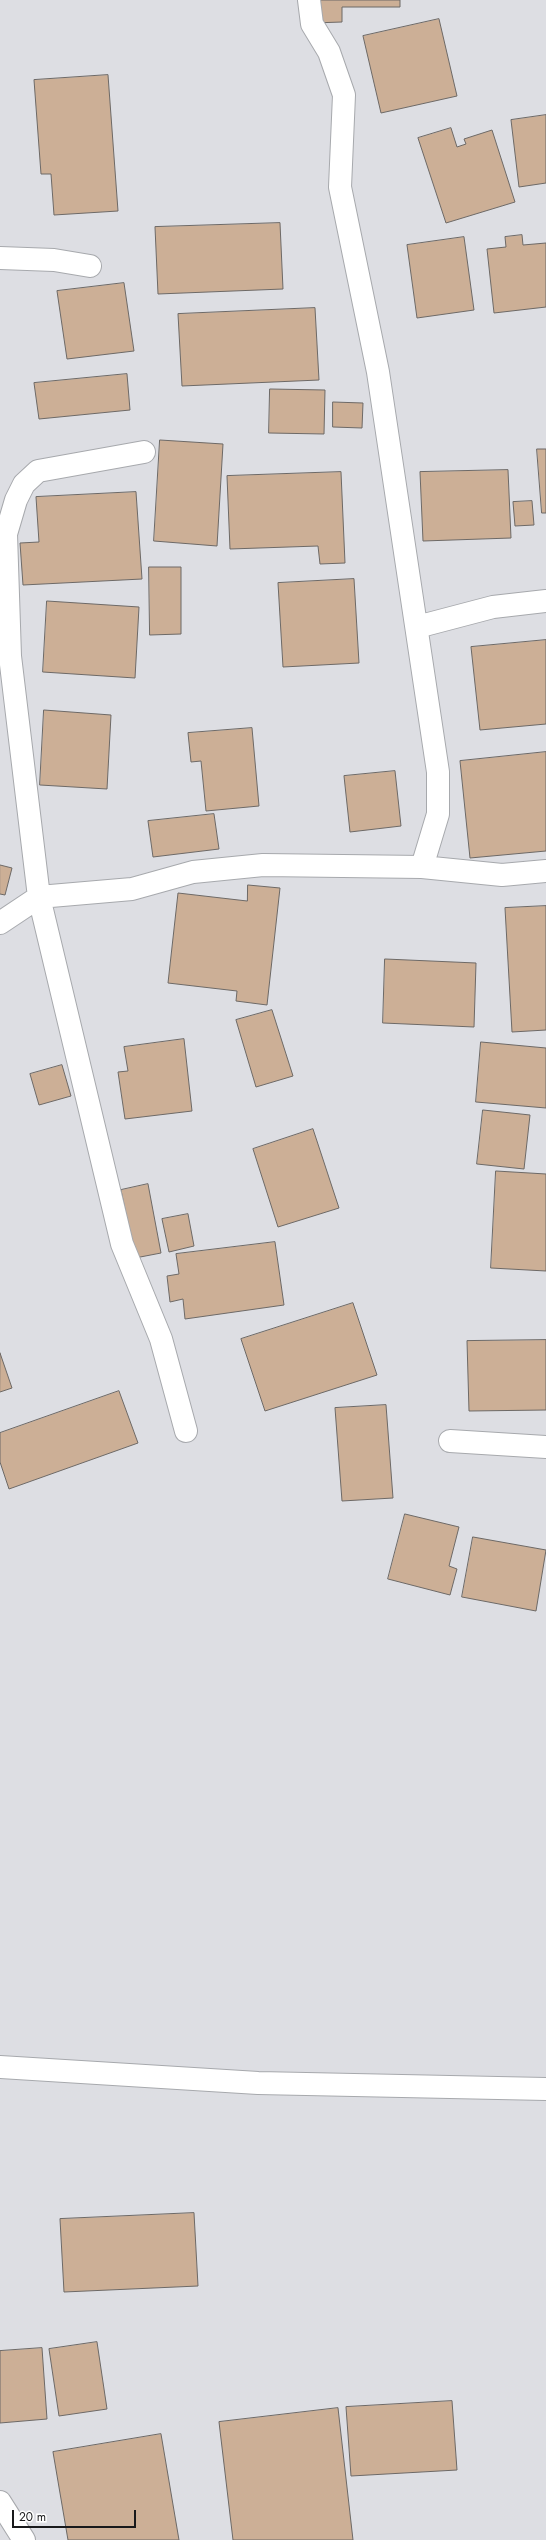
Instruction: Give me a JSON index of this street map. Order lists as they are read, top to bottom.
{
  "scale_bar": "20 m"
}
